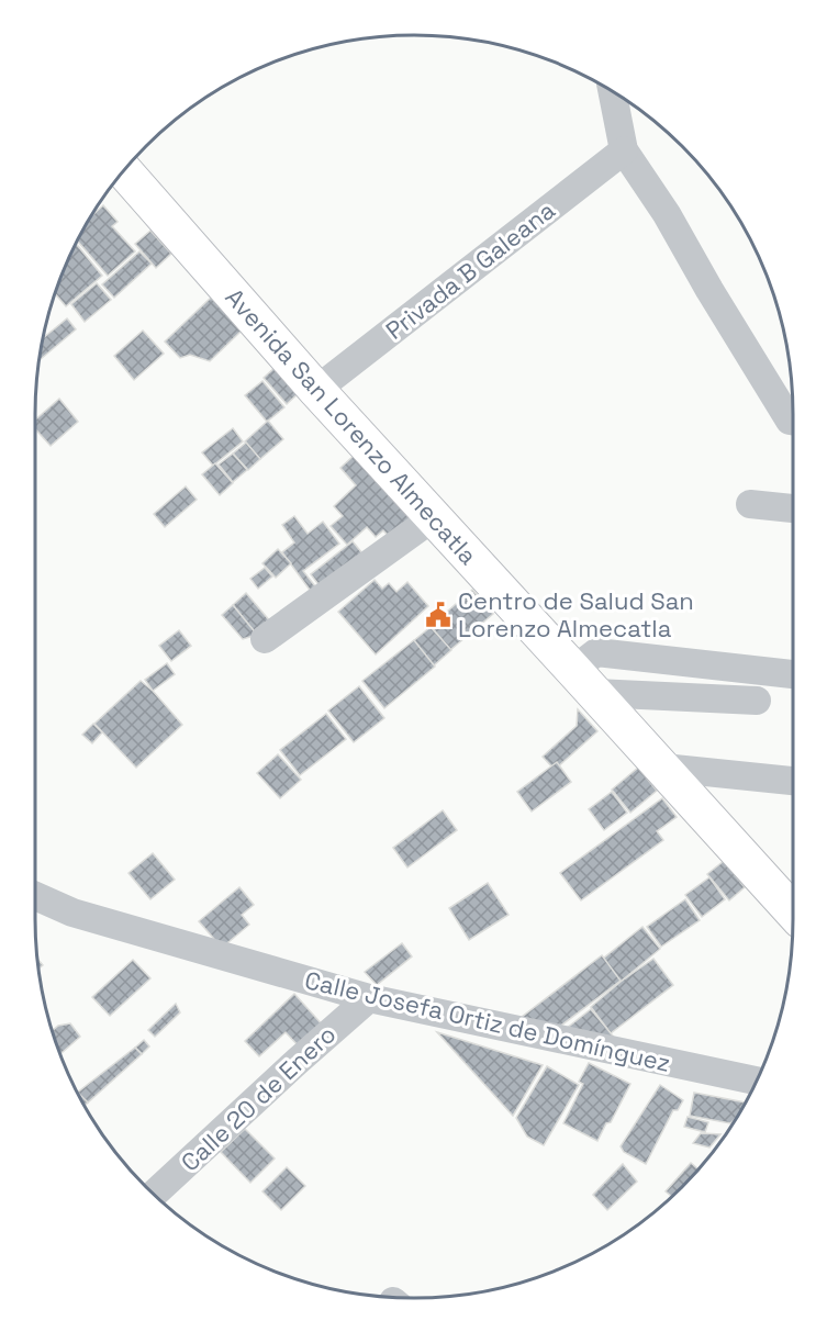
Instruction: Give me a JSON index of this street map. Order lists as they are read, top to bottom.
{
  "streets": {
    "main road": ["Avenida San Lorenzo Almecatla"],
    "street": ["Privada B Galeana", "Calle Josefa Ortiz de Domínguez", "Calle 20 de Enero"]
  },
  "crossings": [
    ["Privada B Galeana", "Avenida San Lorenzo Almecatla"],
    ["Calle Josefa Ortiz de Domínguez", "Calle 20 de Enero"]
  ],
  "places": {
    "public building": ["Centro de Salud San Lorenzo Almecatla"]
  }
}
